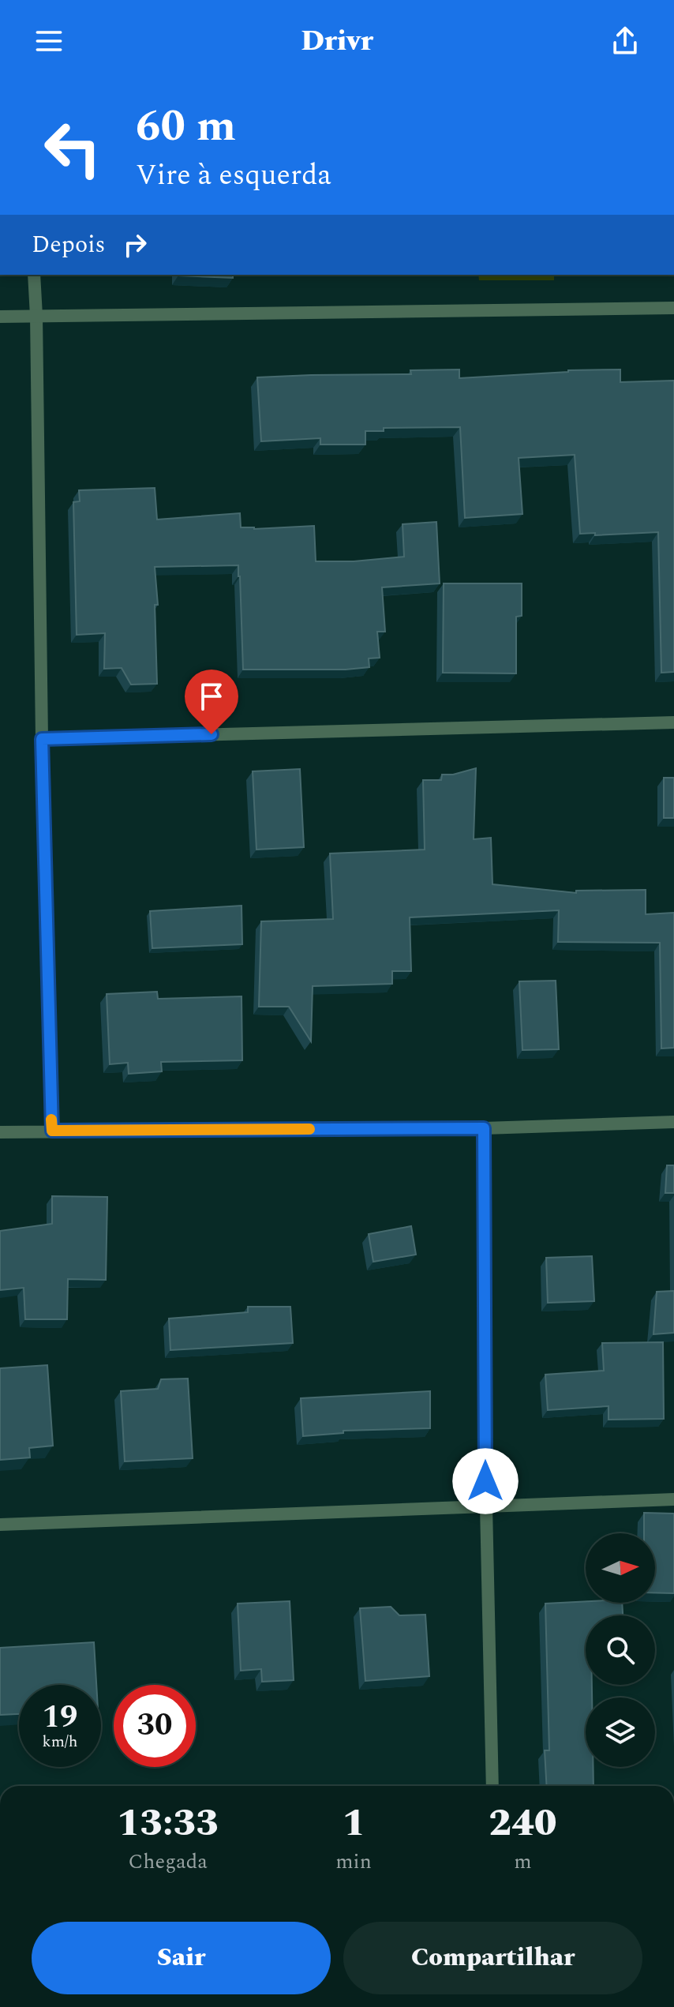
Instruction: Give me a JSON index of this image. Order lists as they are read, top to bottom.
{
  "north": "right",
  "page": {
    "header": "Drivr",
    "turn": ["60 m", "Vire à esquerda"],
    "then": "Depois",
    "speed": "19 km/h",
    "limit": "30",
    "eta": [
      "13:33",
      "Chegada",
      "1",
      "min",
      "240",
      "m"
    ],
    "buttons": ["Sair", "Compartilhar"]
  }
}
